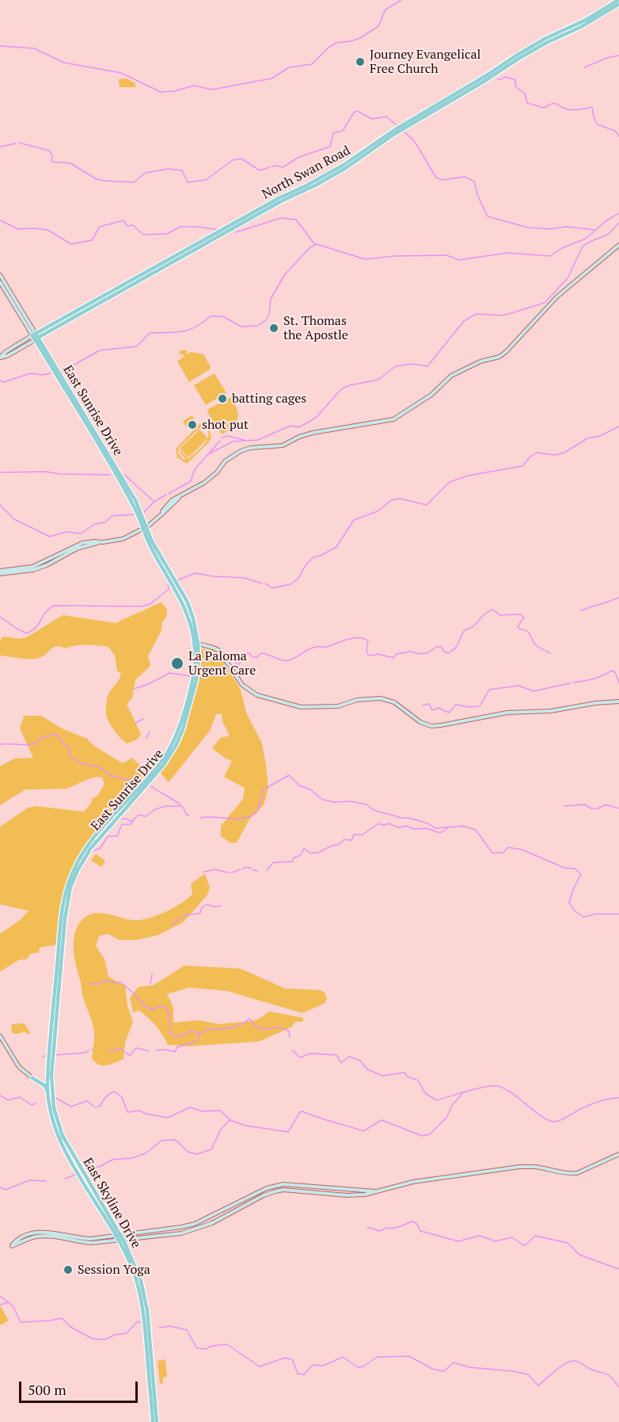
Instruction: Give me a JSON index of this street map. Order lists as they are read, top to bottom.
{
  "streets": {
    "main road": ["North Swan Road", "East Sunrise Drive", "East Skyline Drive"]
  },
  "crossings": [
    ["North Swan Road", "East Sunrise Drive"],
    ["East Sunrise Drive", "East Skyline Drive"]
  ],
  "places": [
    "Journey Evangelical Free Church",
    "St. Thomas the Apostle",
    "batting cages",
    "shot put",
    "La Paloma Urgent Care",
    "Session Yoga"
  ],
  "scale_bar": "500 m"
}
